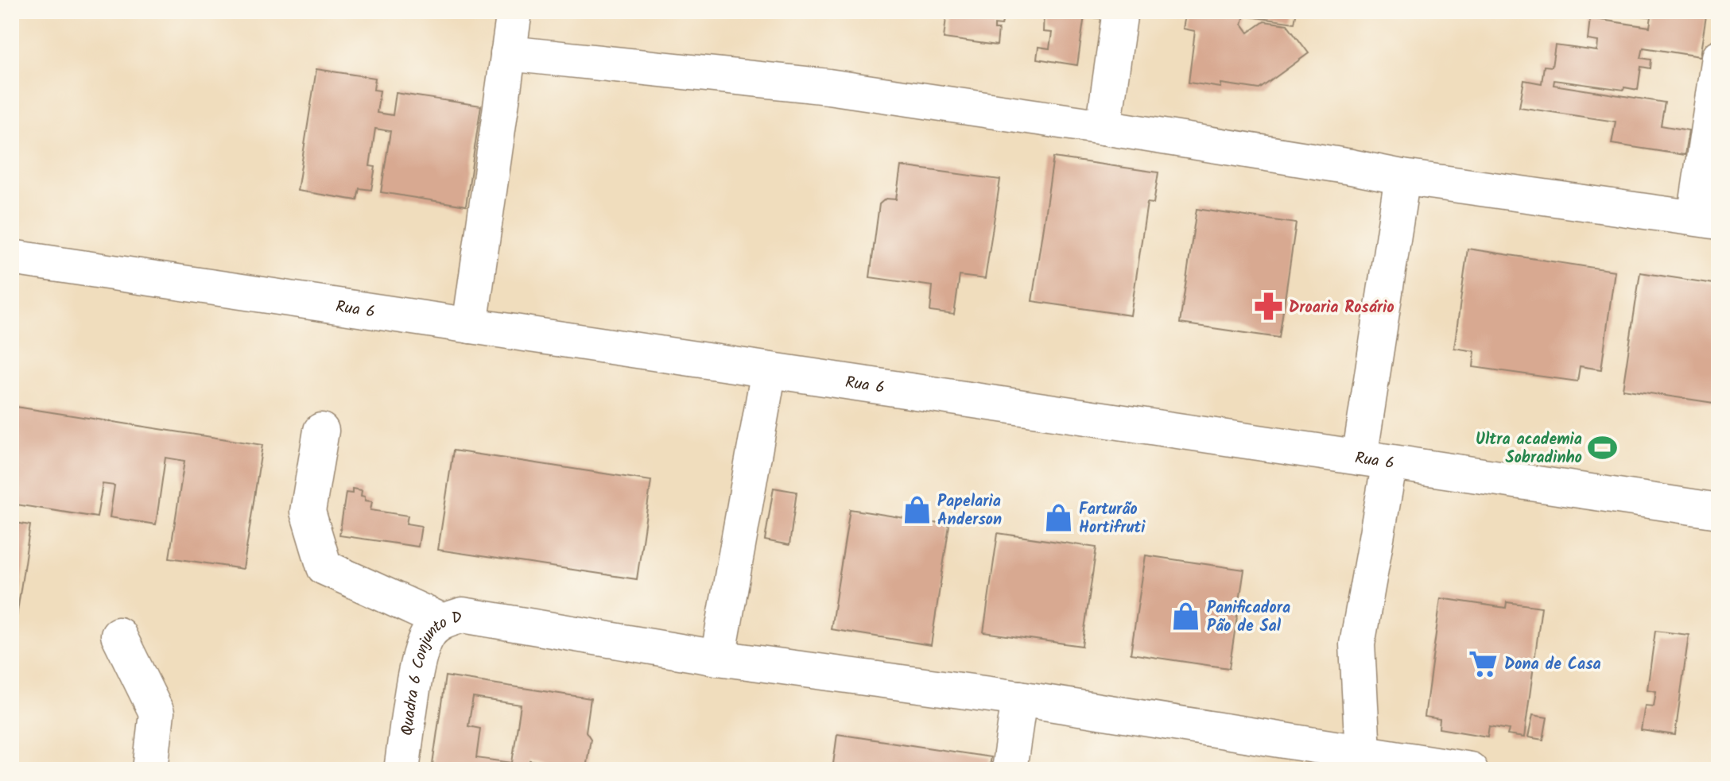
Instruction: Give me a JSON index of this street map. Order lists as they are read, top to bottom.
{
  "streets": {
    "street": ["Rua 6", "Quadra 6 Conjunto D"]
  },
  "places": {
    "pharmacy": ["Droaria Rosário"],
    "sports": ["Ultra academia Sobradinho"],
    "shop": ["Papelaria Anderson", "Farturão Hortifruti", "Panificadora Pão de Sal"],
    "supermarket": ["Dona de Casa"]
  }
}
